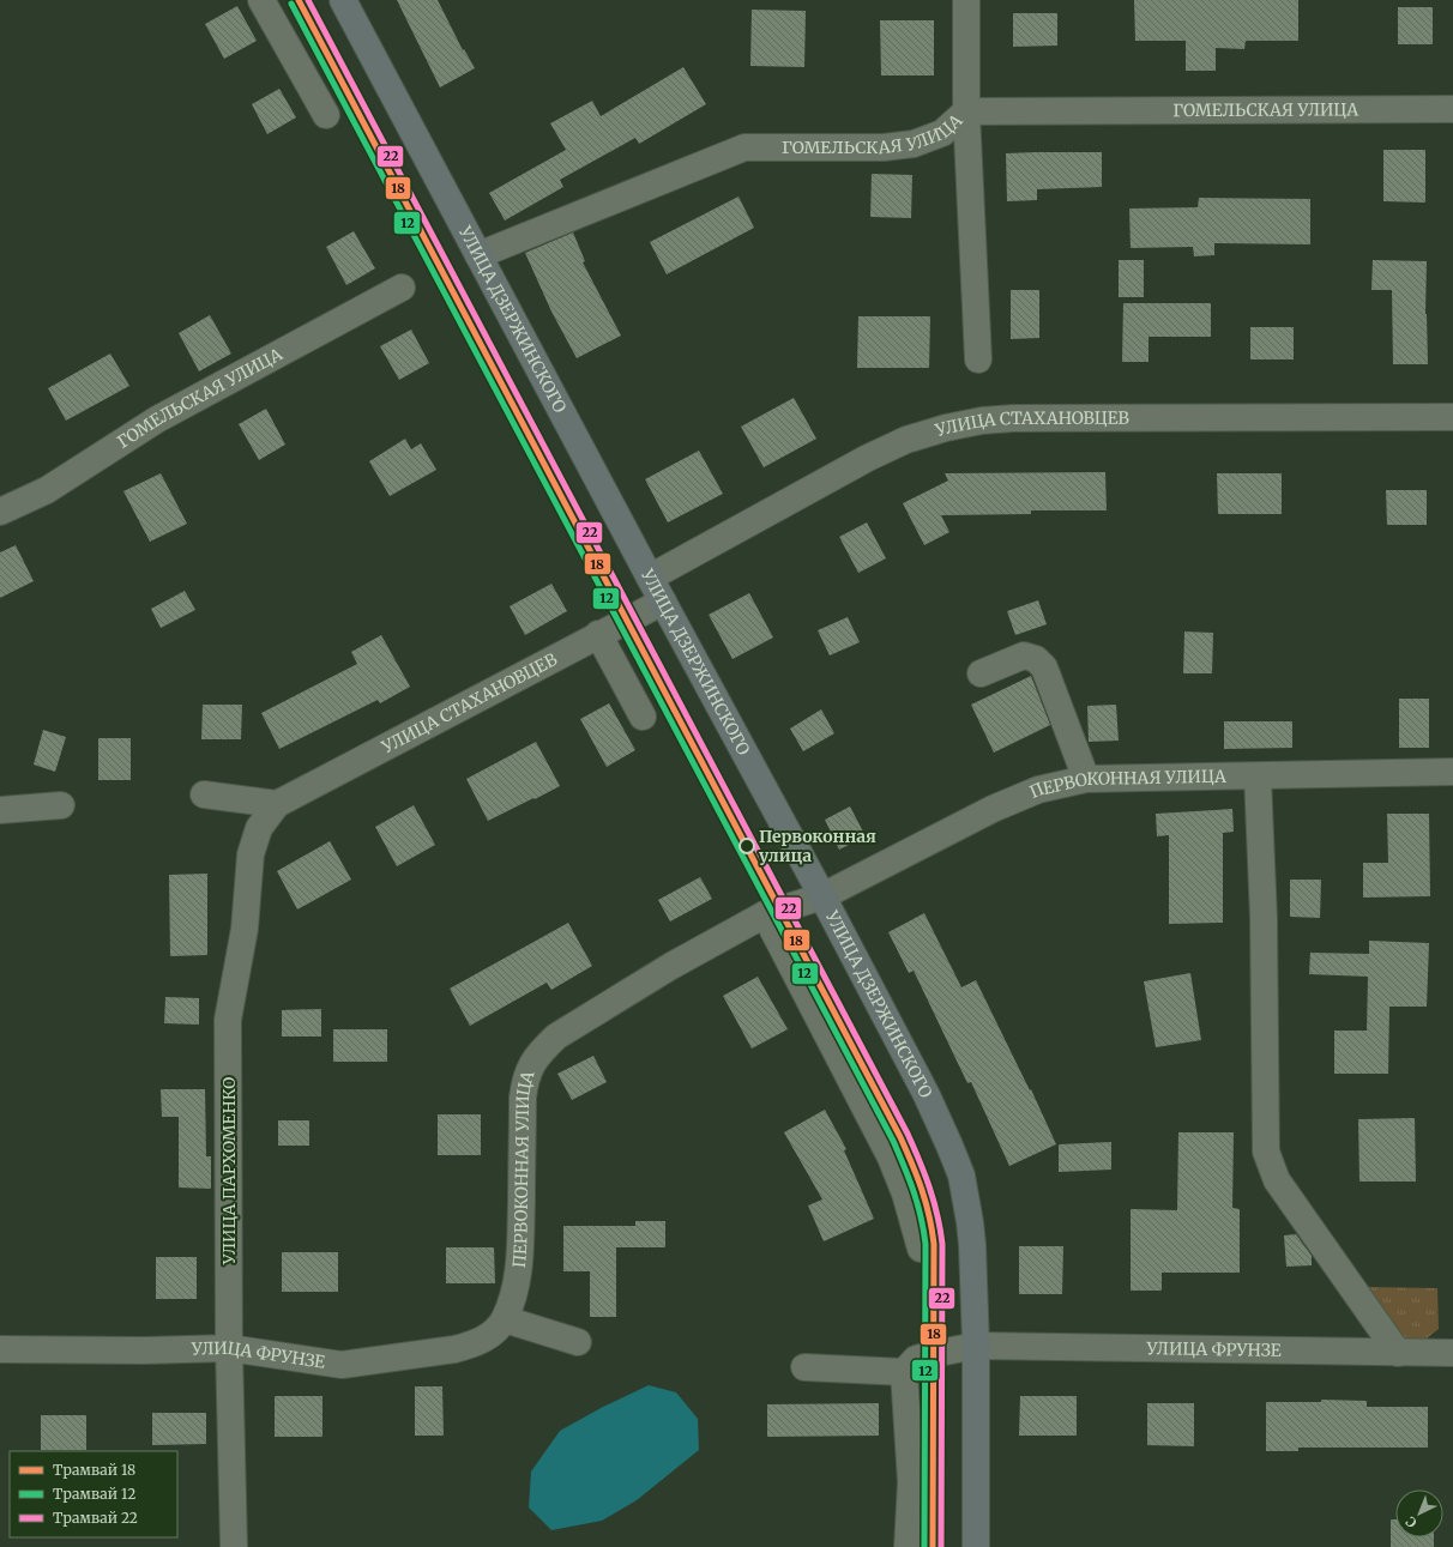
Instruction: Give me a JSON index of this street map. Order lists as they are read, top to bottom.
{
  "streets": {
    "main road": ["УЛИЦА ДЗЕРЖИНСКОГО"],
    "street": [
      "ГОМЕЛЬСКАЯ УЛИЦА",
      "УЛИЦА СТАХАНОВЦЕВ",
      "ПЕРВОКОННАЯ УЛИЦА",
      "УЛИЦА ПАРХОМЕНКО",
      "УЛИЦА ФРУНЗЕ"
    ]
  },
  "crossings": [
    ["ГОМЕЛЬСКАЯ УЛИЦА", "УЛИЦА ДЗЕРЖИНСКОГО"],
    ["УЛИЦА ДЗЕРЖИНСКОГО", "УЛИЦА СТАХАНОВЦЕВ"],
    ["УЛИЦА ДЗЕРЖИНСКОГО", "ПЕРВОКОННАЯ УЛИЦА"],
    ["УЛИЦА ДЗЕРЖИНСКОГО", "УЛИЦА ФРУНЗЕ"],
    ["УЛИЦА СТАХАНОВЦЕВ", "УЛИЦА ПАРХОМЕНКО"],
    ["ПЕРВОКОННАЯ УЛИЦА", "УЛИЦА ФРУНЗЕ"],
    ["УЛИЦА ПАРХОМЕНКО", "УЛИЦА ФРУНЗЕ"]
  ],
  "places": ["Первоконная улица"],
  "lines": ["tram line 18", "tram line 22", "tram line 12"],
  "legend": ["Трамвай 18", "Трамвай 12", "Трамвай 22"],
  "north": "bottom left"
}
